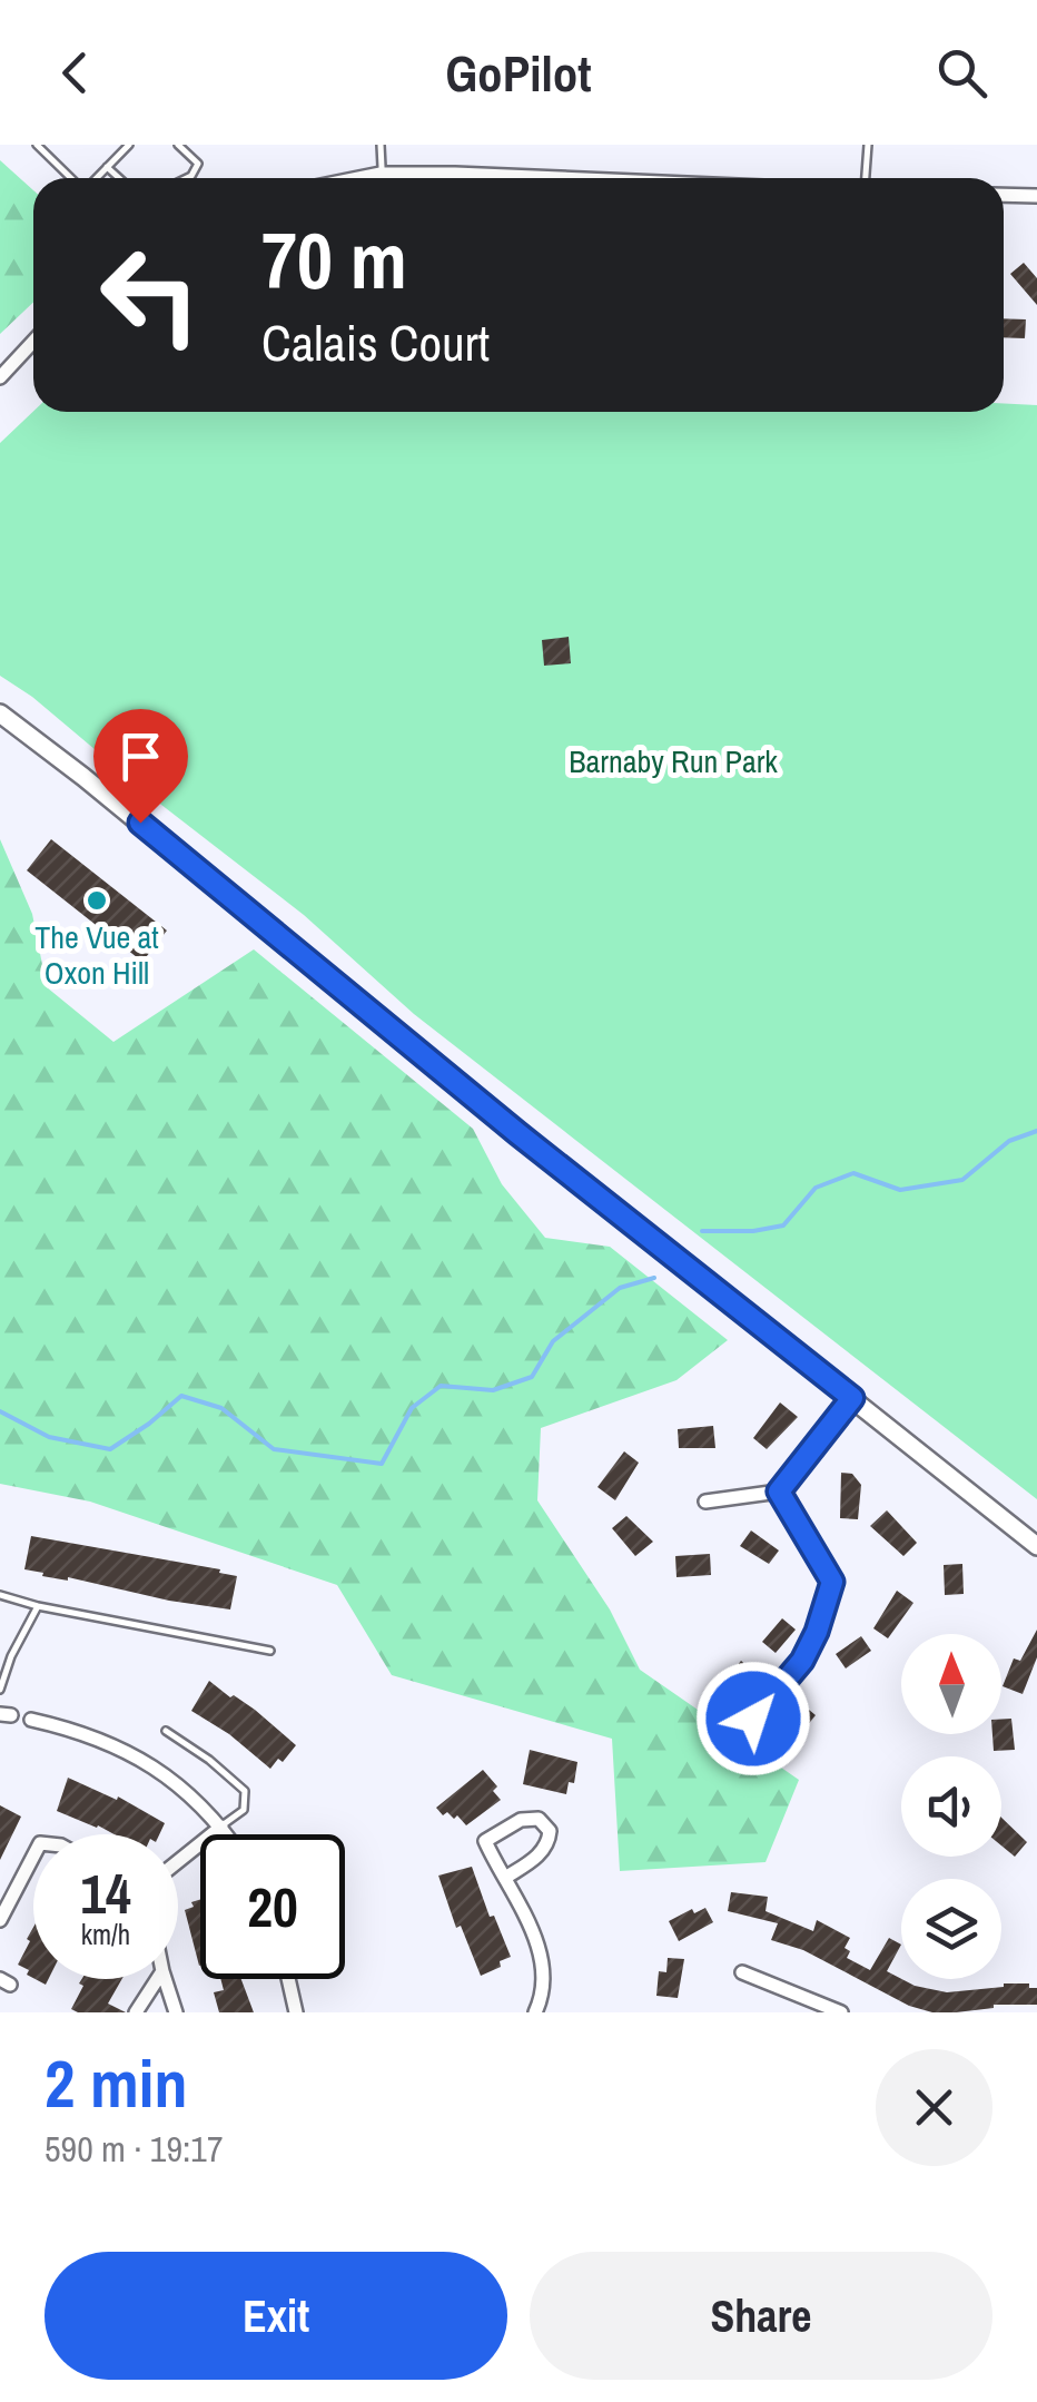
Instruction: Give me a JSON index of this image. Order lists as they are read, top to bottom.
{
  "parks": ["Barnaby Run Park"],
  "places": ["The Vue at Oxon Hill"],
  "north": "top",
  "page": {
    "header": "GoPilot",
    "turn": ["70 m", "Calais Court"],
    "speed": "14 km/h",
    "limit": "20",
    "heading": ["2 min", "590 m · 19:17"],
    "buttons": ["Exit", "Share"]
  }
}
